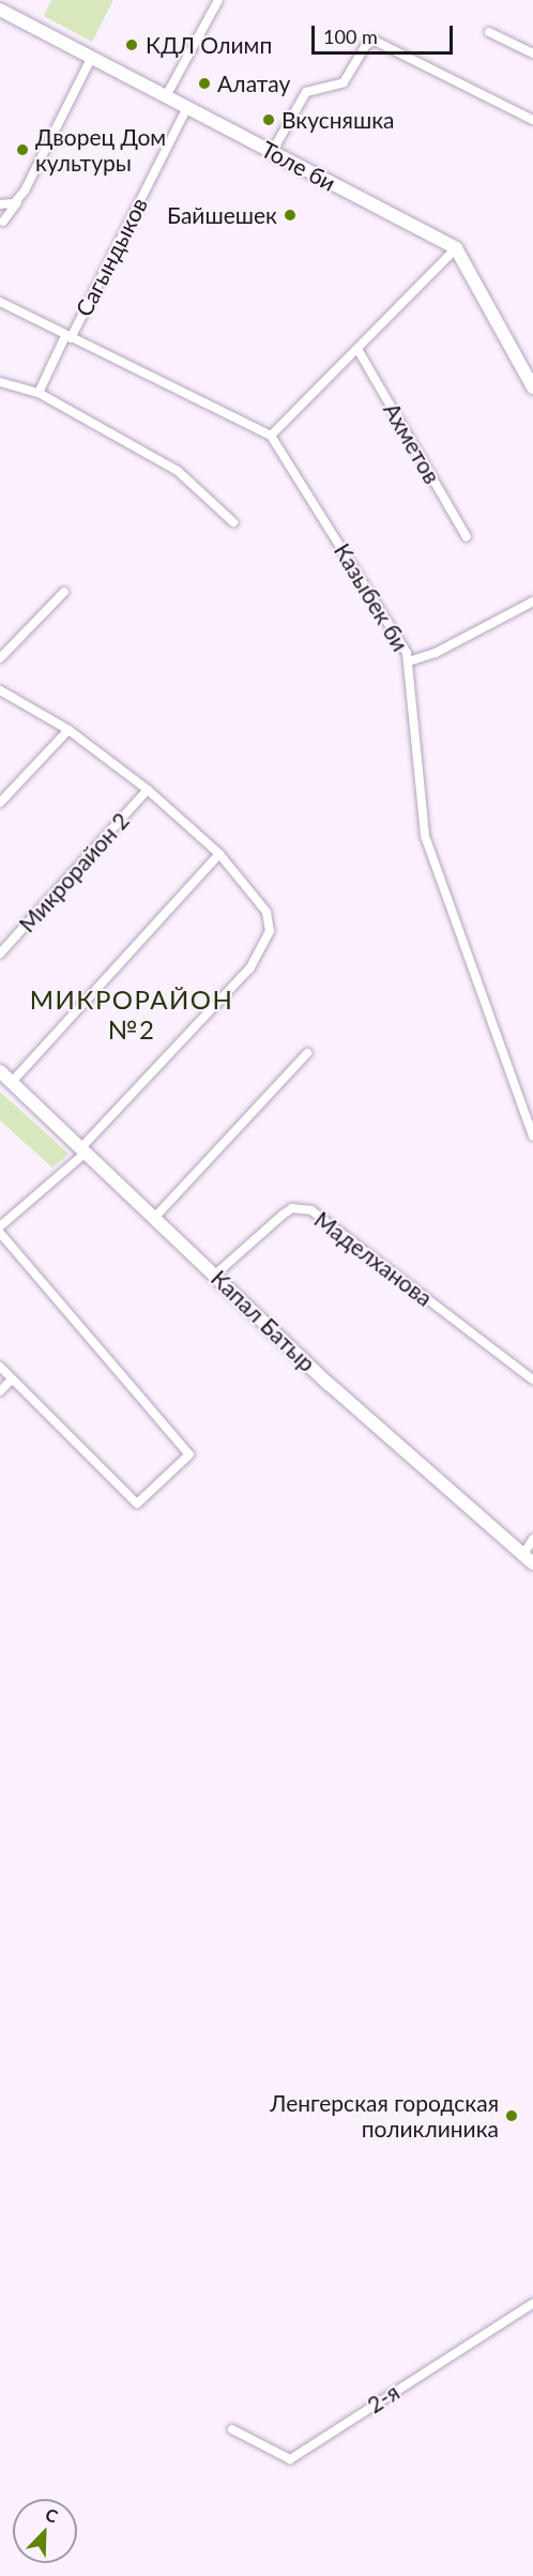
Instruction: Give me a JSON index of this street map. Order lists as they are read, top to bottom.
{
  "streets": {
    "main road": ["Толе би", "Капал Батыр"],
    "street": [
      "Сагындыков",
      "Ахметов",
      "Казыбек би",
      "Микрорайон 2",
      "Маделханова",
      "2-я"
    ]
  },
  "crossings": [
    ["Толе би", "Сагындыков"],
    ["Маделханова", "Капал Батыр"]
  ],
  "districts": ["МИКРОРАЙОН №2"],
  "places": [
    "КДЛ Олимп",
    "Алатау",
    "Вкусняшка",
    "Дворец Дом культуры",
    "Байшешек",
    "Ленгерская городская поликлиника"
  ],
  "scale_bar": "100 m",
  "north": "top right"
}
